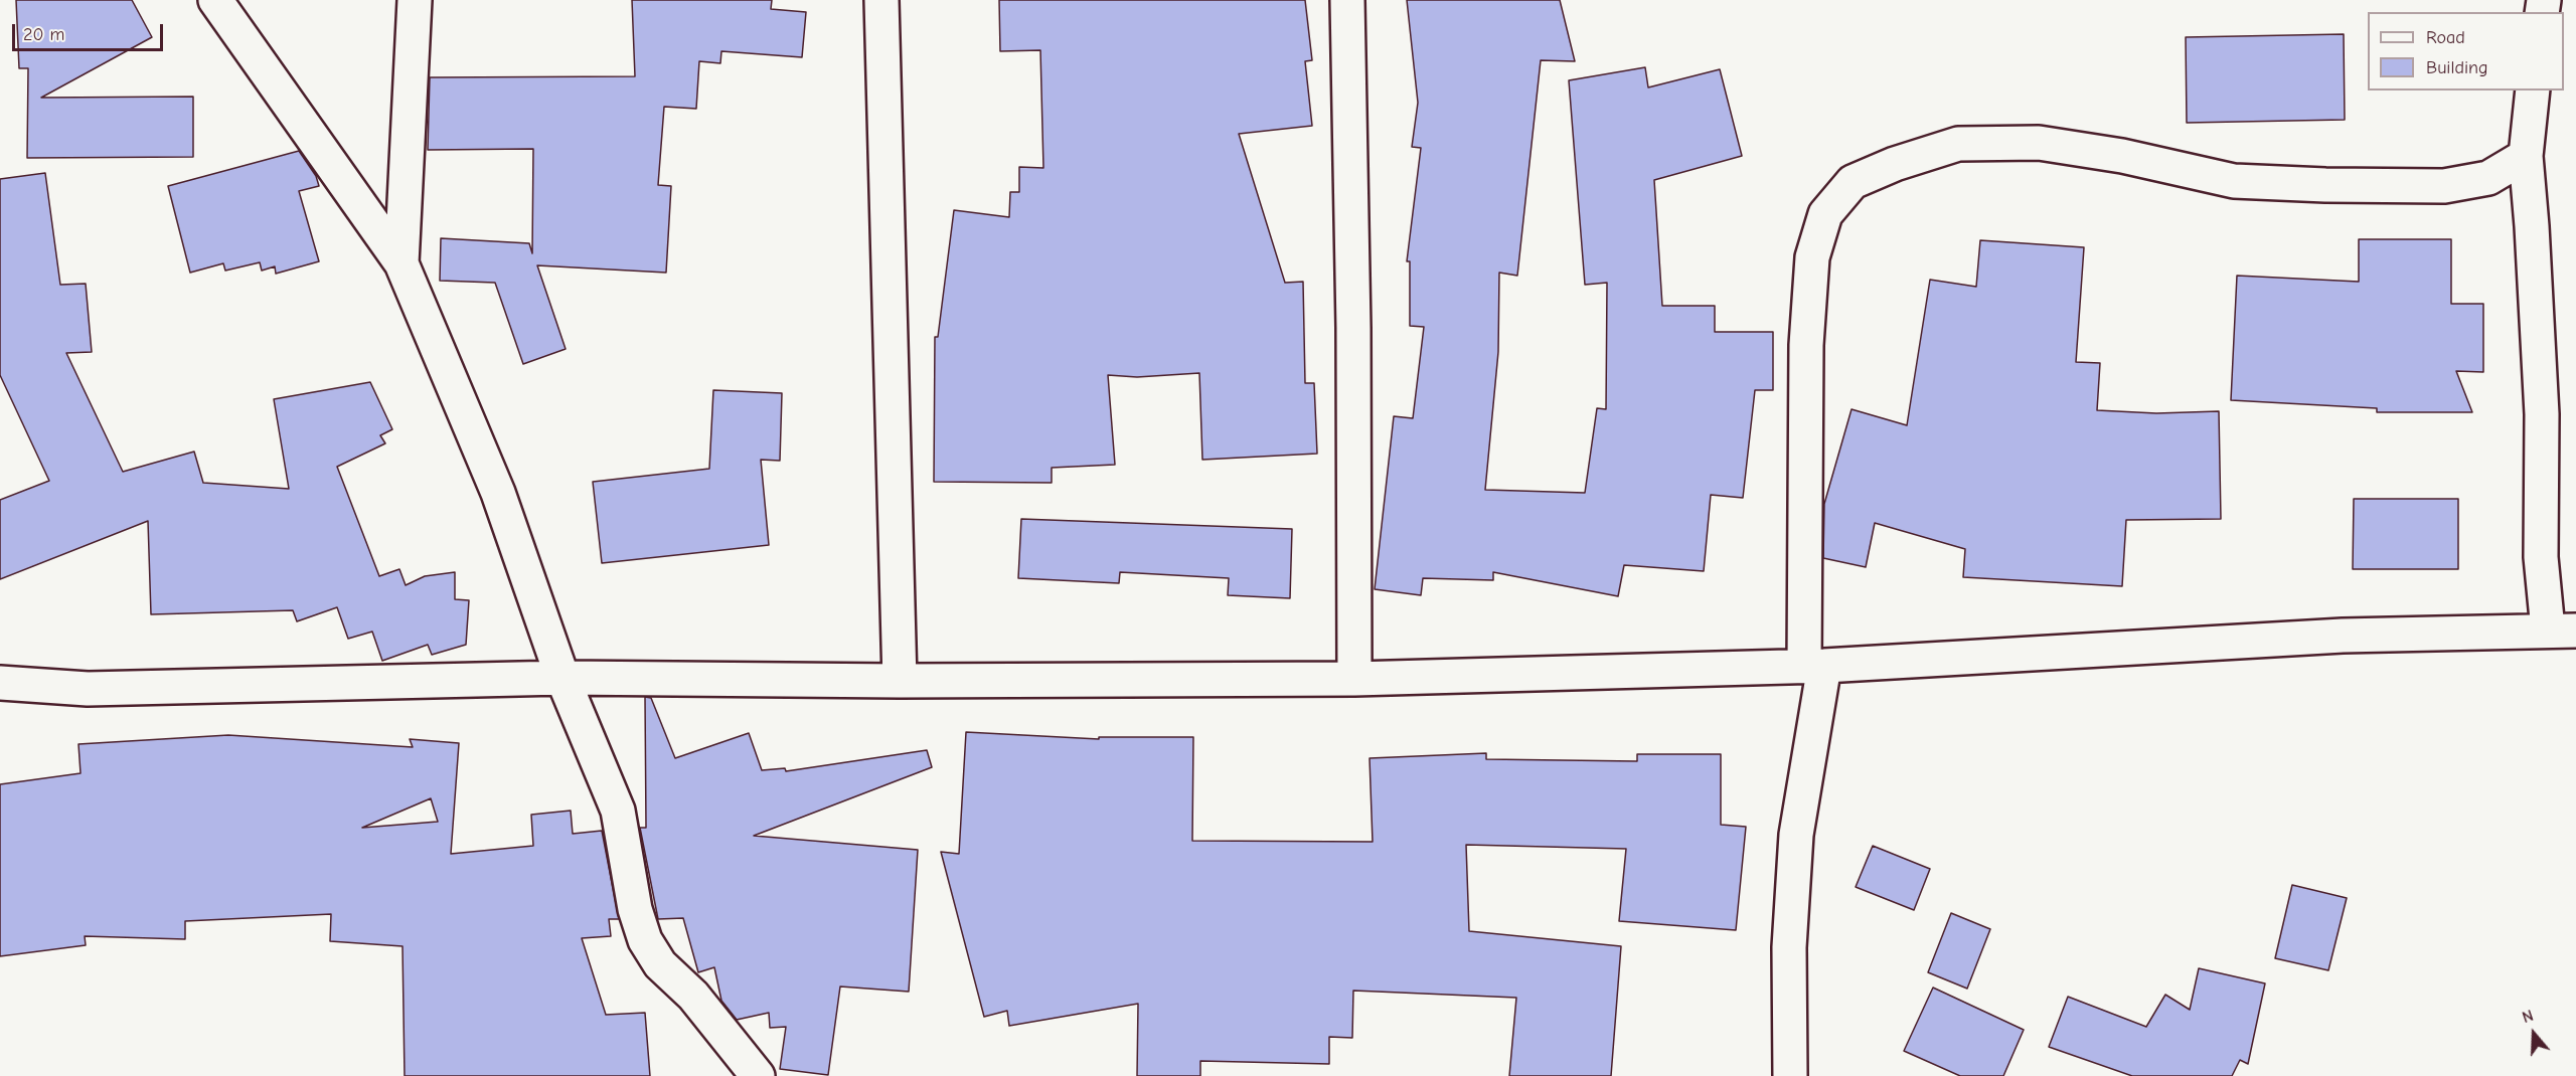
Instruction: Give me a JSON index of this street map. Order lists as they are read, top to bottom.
{
  "legend": ["Road", "Building"],
  "scale_bar": "20 m",
  "north": "top"
}
